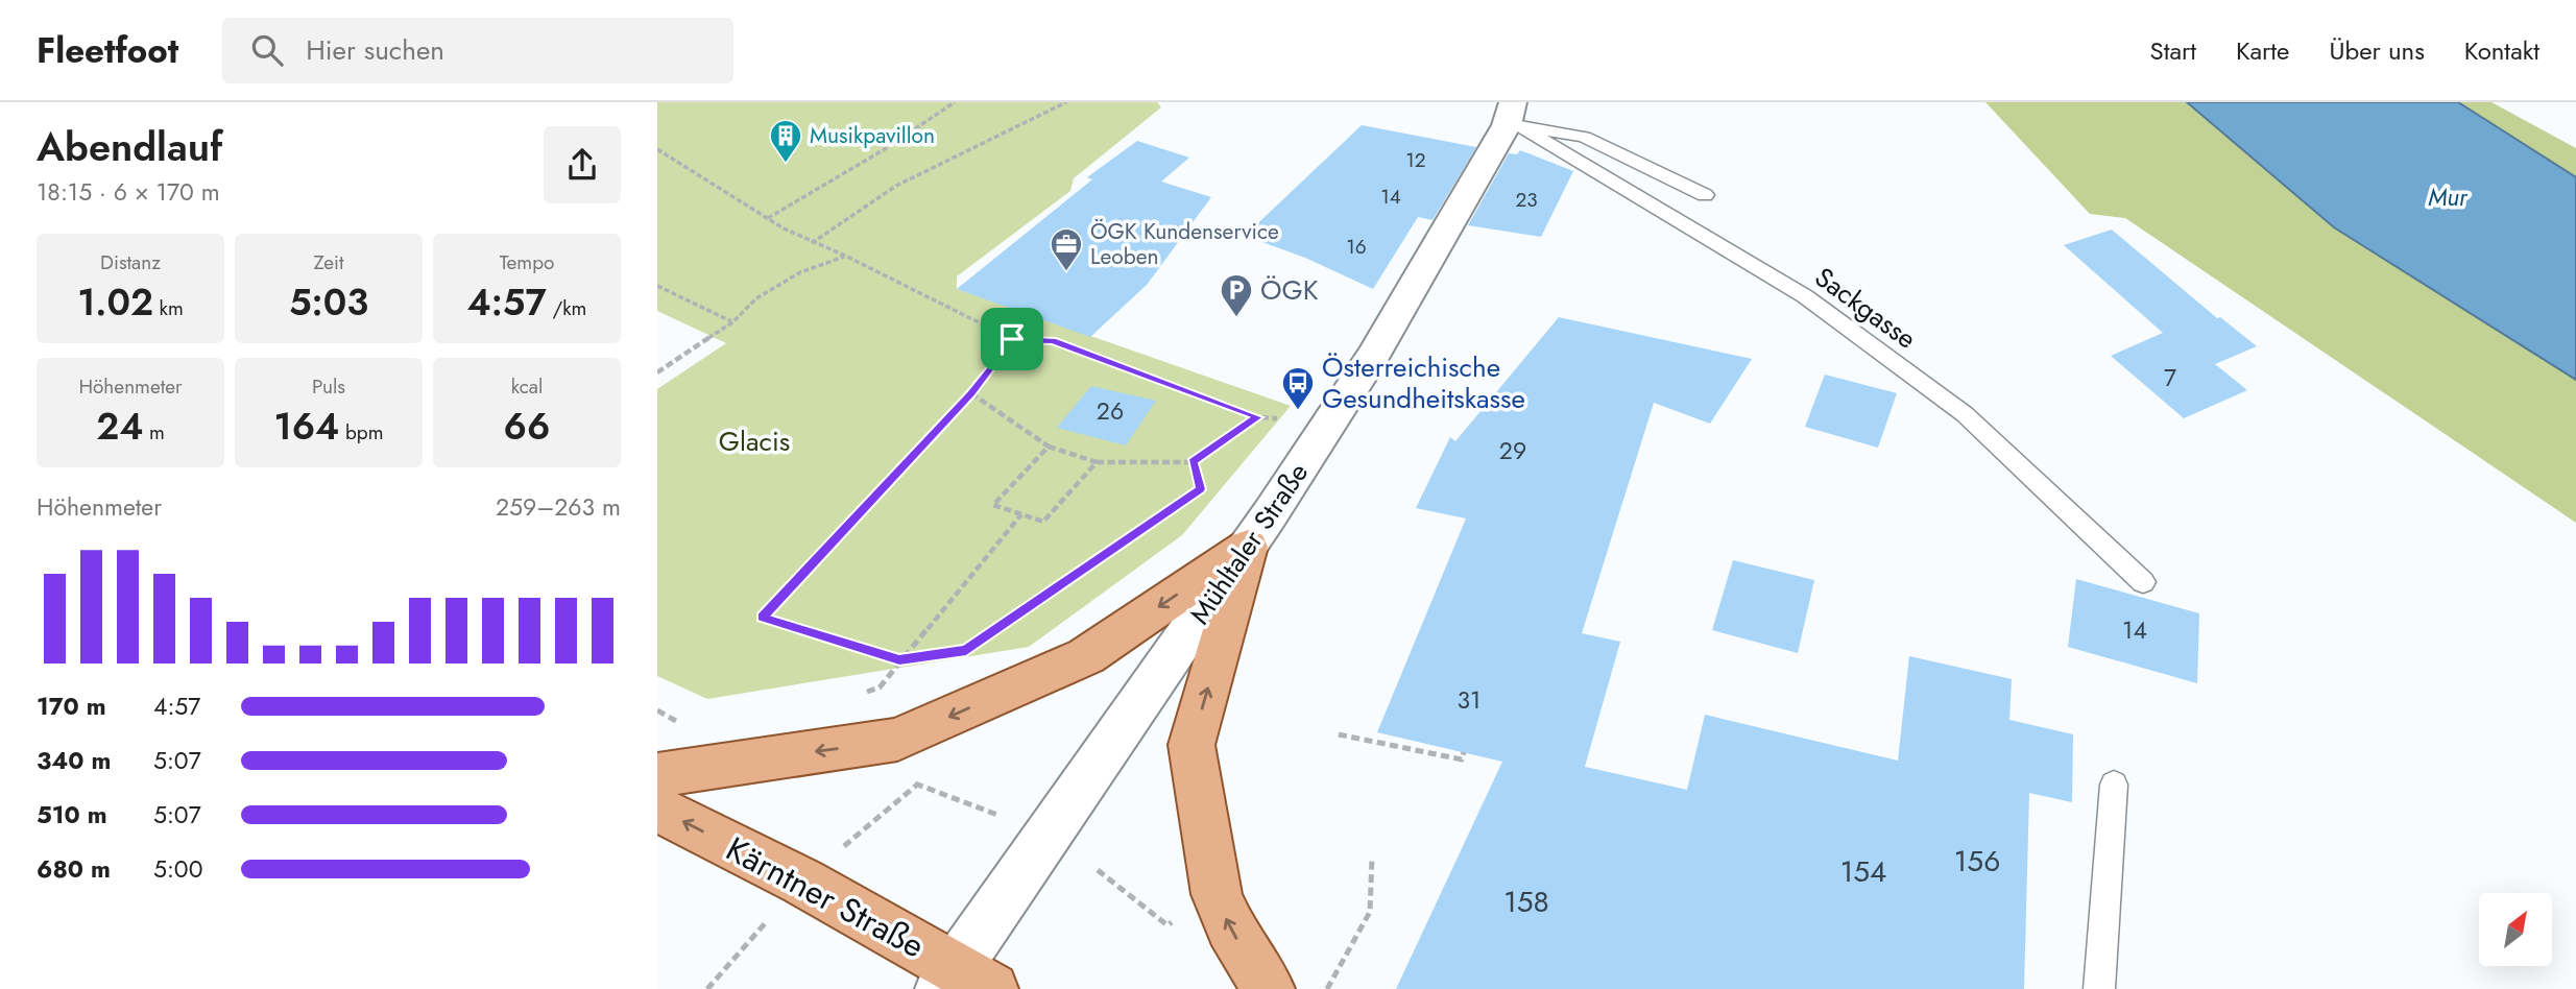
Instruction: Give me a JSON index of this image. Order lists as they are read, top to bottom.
{
  "streets": {
    "main road": ["Kärntner Straße"],
    "street": ["Mühltaler Straße"],
    "lane": ["Sackgasse"]
  },
  "crossings": [
    ["Sackgasse", "Mühltaler Straße"],
    ["Mühltaler Straße", "Kärntner Straße"]
  ],
  "one_way": ["Kärntner Straße"],
  "water": ["Mur"],
  "parks": ["Glacis"],
  "places": {
    "building": ["Musikpavillon"],
    "office": ["ÖGK Kundenservice Leoben"],
    "parking": ["ÖGK"],
    "bus stop": ["Österreichische Gesundheitskasse"]
  },
  "house_numbers": [
    "12",
    "14",
    "23",
    "16",
    "7",
    "26",
    "29",
    "14",
    "31",
    "156",
    "154",
    "158"
  ],
  "north": "top right",
  "page": {
    "header": "Fleetfoot",
    "search": "Hier suchen",
    "nav": [
      "Start",
      "Karte",
      "Über uns",
      "Kontakt"
    ],
    "heading": ["Abendlauf", "18:15 · 6 × 170 m"],
    "stats": [
      ["Distanz", "1.02 km"],
      ["Zeit", "5:03"],
      ["Tempo", "4:57 /km"],
      ["Höhenmeter", "24 m"],
      ["Puls", "164 bpm"],
      ["kcal", "66"]
    ],
    "chart": ["Höhenmeter", "259–263 m"],
    "list": [
      {
        "name": "170 m",
        "note": "4:57"
      },
      {
        "name": "340 m",
        "note": "5:07"
      },
      {
        "name": "510 m",
        "note": "5:07"
      },
      {
        "name": "680 m",
        "note": "5:00"
      }
    ]
  }
}
